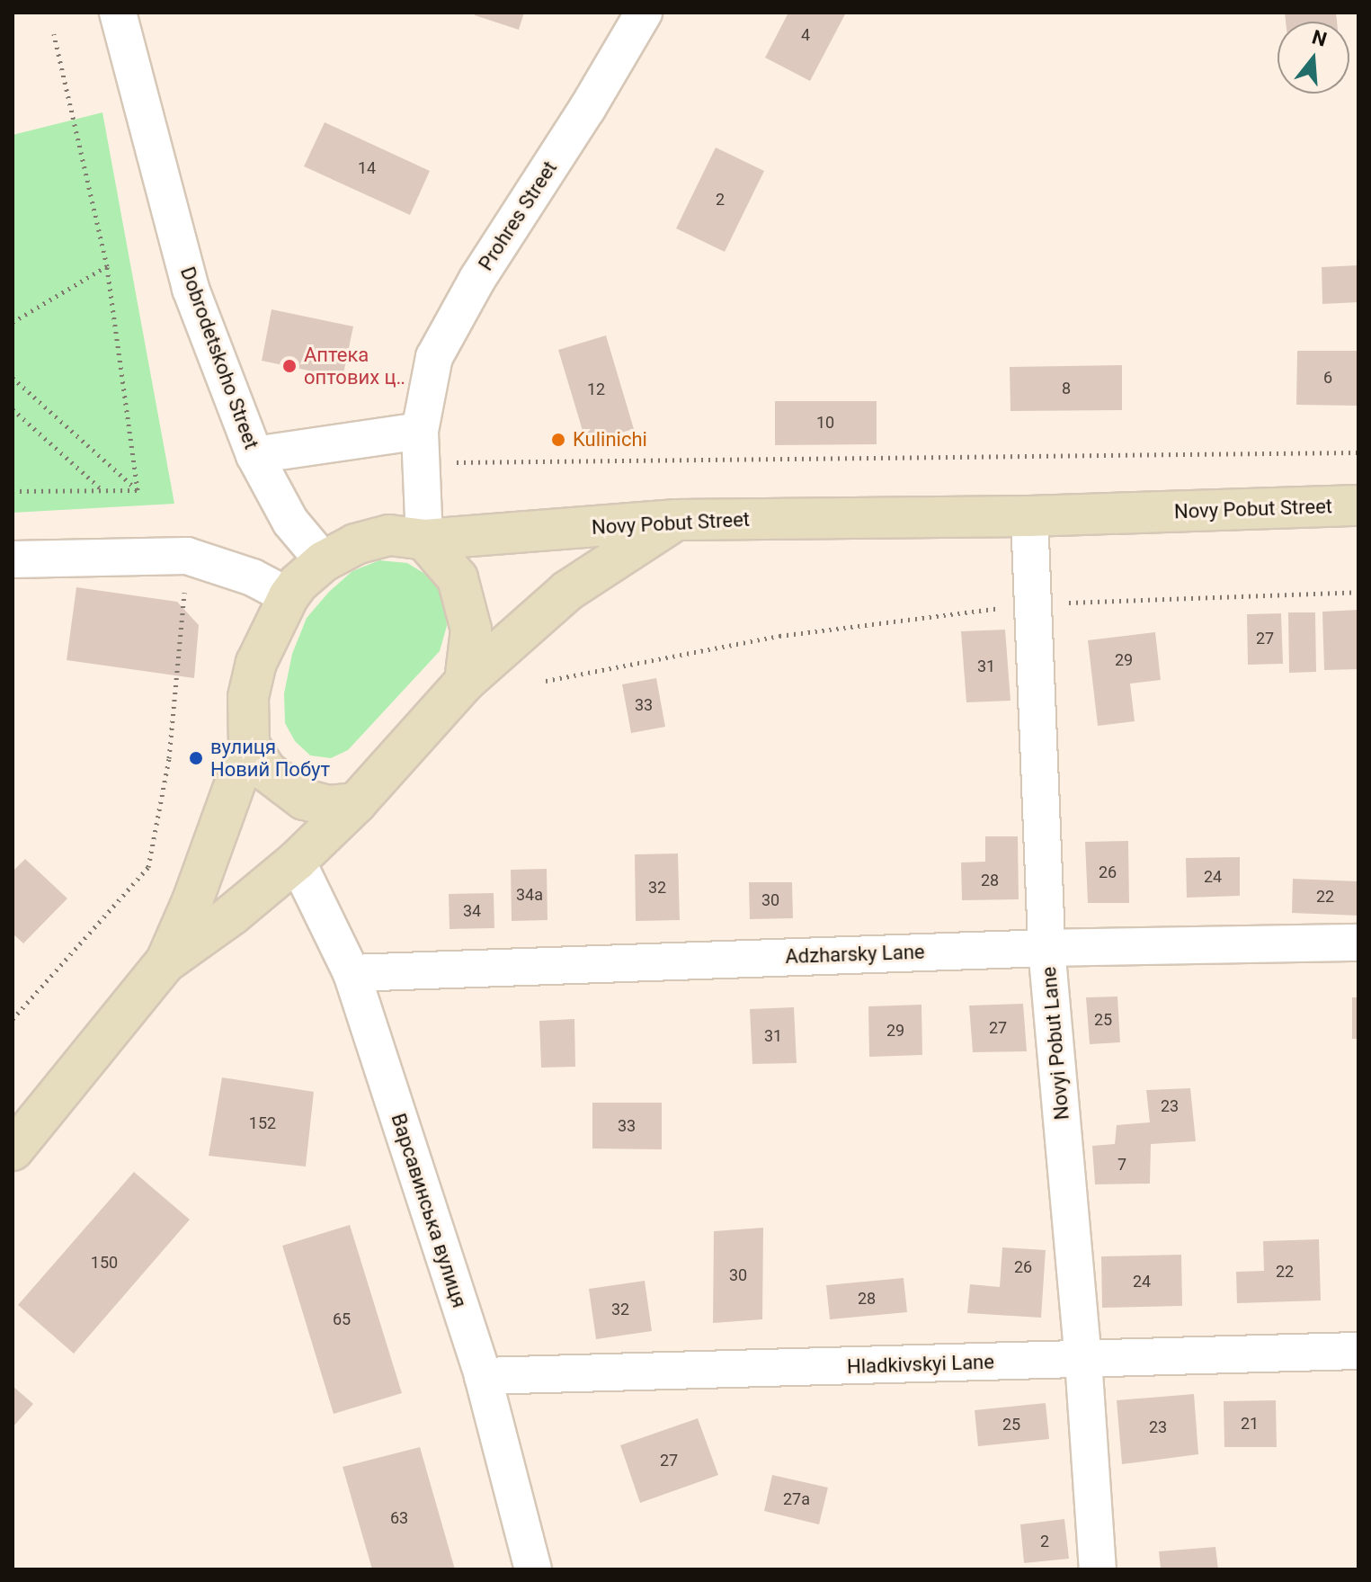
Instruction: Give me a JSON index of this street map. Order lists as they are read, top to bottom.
{
  "streets": {
    "main road": ["Novy Pobut Street"],
    "street": [
      "Prohres Street",
      "Dobrodetskoho Street",
      "Adzharsky Lane",
      "Novyi Pobut Lane",
      "Варсавинська вулиця",
      "Hladkivskyi Lane"
    ]
  },
  "crossings": [
    ["Prohres Street", "Dobrodetskoho Street"],
    ["Prohres Street", "Novy Pobut Street"],
    ["Dobrodetskoho Street", "Novy Pobut Street"],
    ["Novy Pobut Street", "Novyi Pobut Lane"],
    ["Adzharsky Lane", "Novyi Pobut Lane"],
    ["Adzharsky Lane", "Варсавинська вулиця"],
    ["Novyi Pobut Lane", "Hladkivskyi Lane"],
    ["Варсавинська вулиця", "Hladkivskyi Lane"]
  ],
  "places": ["Аптека оптових ц‥", "Kulinichi", "вулиця Новий Побут"],
  "house_numbers": [
    "4",
    "14",
    "2",
    "6",
    "8",
    "12",
    "10",
    "27",
    "29",
    "31",
    "33",
    "26",
    "24",
    "28",
    "32",
    "34а",
    "22",
    "30",
    "34",
    "25",
    "27",
    "29",
    "31",
    "23",
    "152",
    "33",
    "7",
    "150",
    "26",
    "22",
    "30",
    "24",
    "28",
    "32",
    "65",
    "21",
    "25",
    "23",
    "27",
    "27а",
    "63",
    "2"
  ],
  "north": "top"
}
